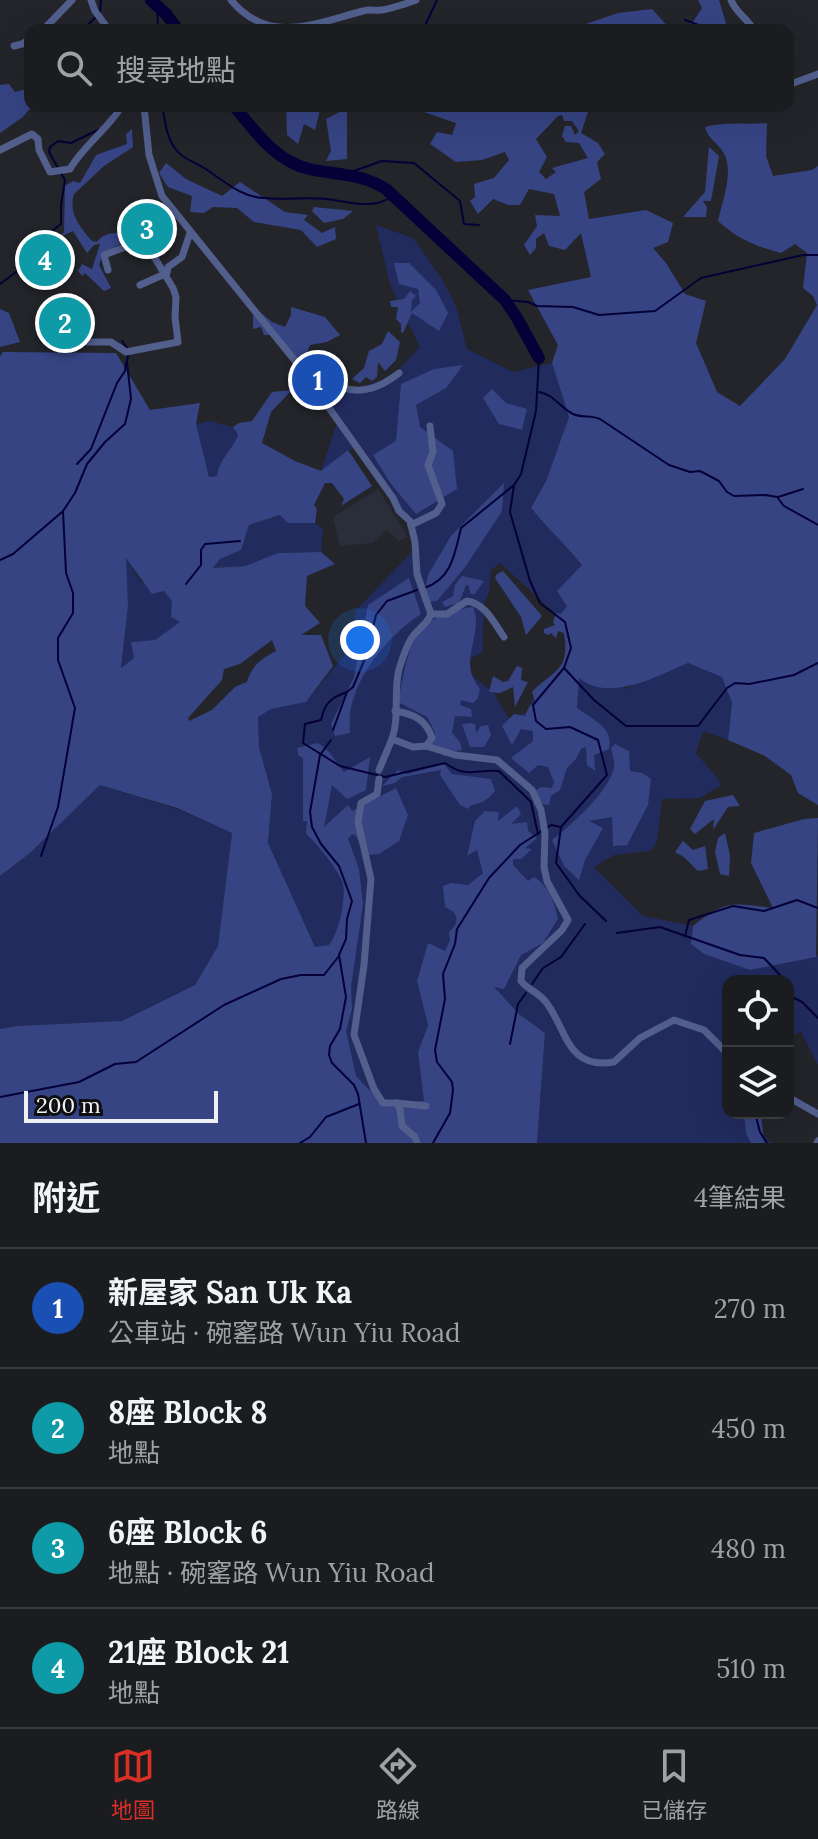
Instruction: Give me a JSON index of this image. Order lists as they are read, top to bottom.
{
  "scale_bar": "200 m",
  "page": {
    "search": "搜尋地點",
    "pins": [
      "3",
      "4",
      "2",
      "1"
    ],
    "scale": "200 m",
    "heading": ["附近", "4筆結果"],
    "list": [
      {
        "mark": "1",
        "name": "新屋家 San Uk Ka",
        "note": "公車站 · 碗窰路 Wun Yiu Road",
        "value": "270 m"
      },
      {
        "mark": "2",
        "name": "8座 Block 8",
        "note": "地點",
        "value": "450 m"
      },
      {
        "mark": "3",
        "name": "6座 Block 6",
        "note": "地點 · 碗窰路 Wun Yiu Road",
        "value": "480 m"
      },
      {
        "mark": "4",
        "name": "21座 Block 21",
        "note": "地點",
        "value": "510 m"
      }
    ],
    "nav": ["地圖", "路線", "已儲存"]
  }
}
